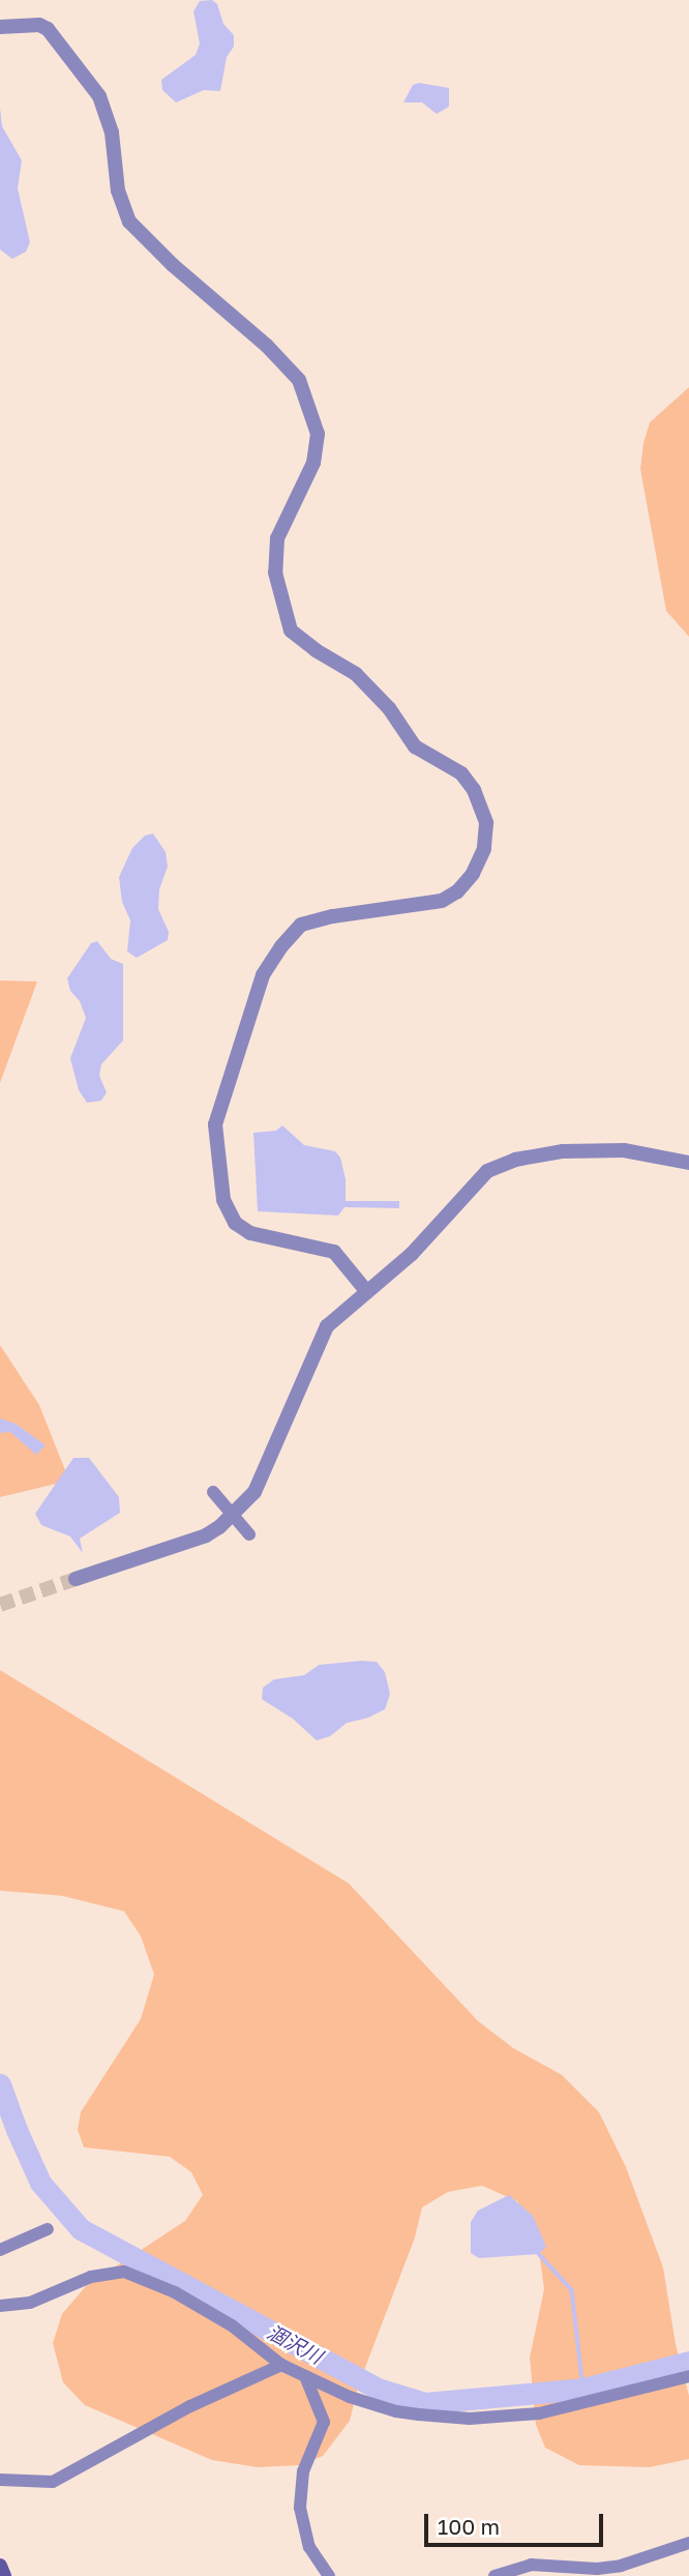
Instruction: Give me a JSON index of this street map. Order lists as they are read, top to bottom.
{
  "water": ["涸沢川"],
  "scale_bar": "100 m"
}
